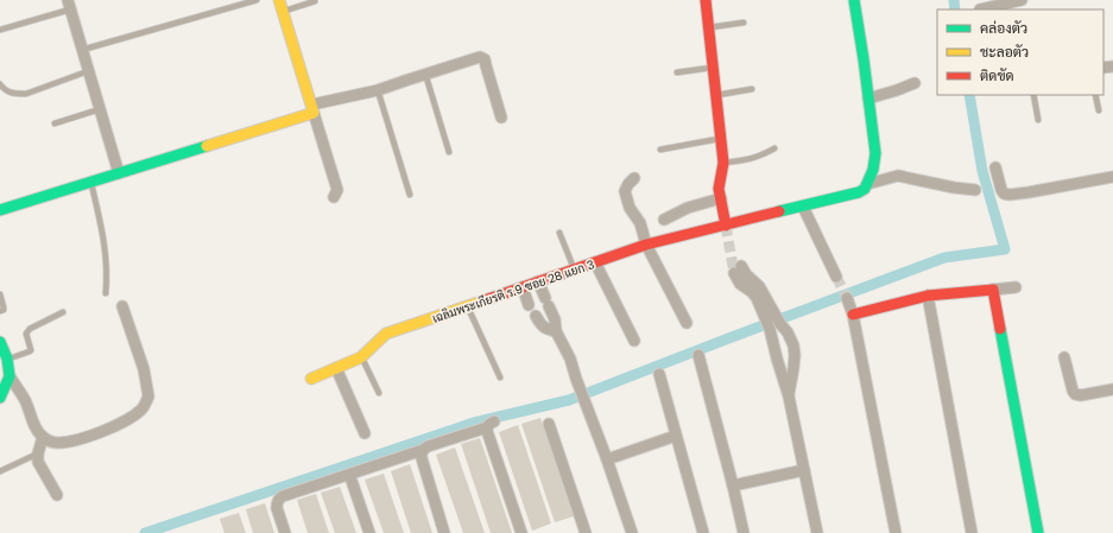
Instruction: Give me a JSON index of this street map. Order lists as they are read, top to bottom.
{
  "streets": {
    "street": ["เฉลิมพระเกียรติ ร.9 ซอย 28 แยก 3"]
  },
  "legend": ["คล่องตัว", "ชะลอตัว", "ติดขัด"]
}
